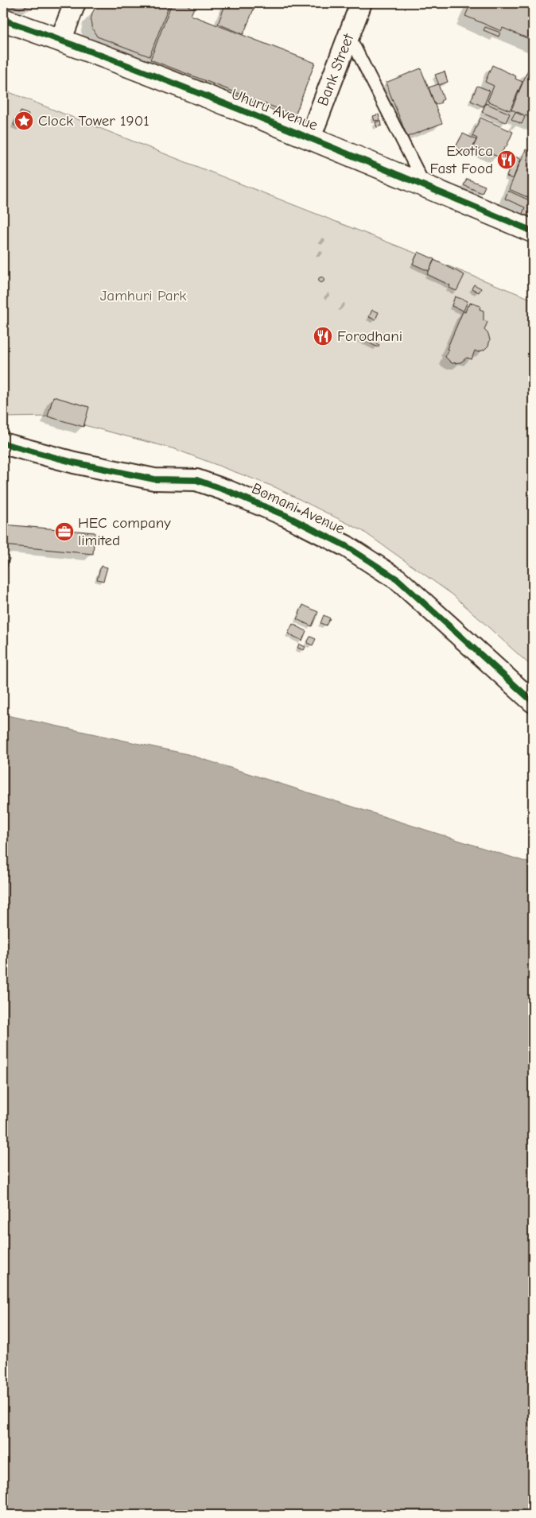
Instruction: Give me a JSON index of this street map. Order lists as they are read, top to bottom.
{
  "streets": {
    "street": ["Bank Street", "Uhuru Avenue", "Bomani Avenue"]
  },
  "crossings": [
    ["Bank Street", "Uhuru Avenue"]
  ],
  "parks": ["Jamhuri Park"],
  "places": {
    "place": ["Clock Tower 1901"],
    "restaurant": ["Exotica Fast Food", "Forodhani"],
    "office": ["HEC company limited"]
  }
}
